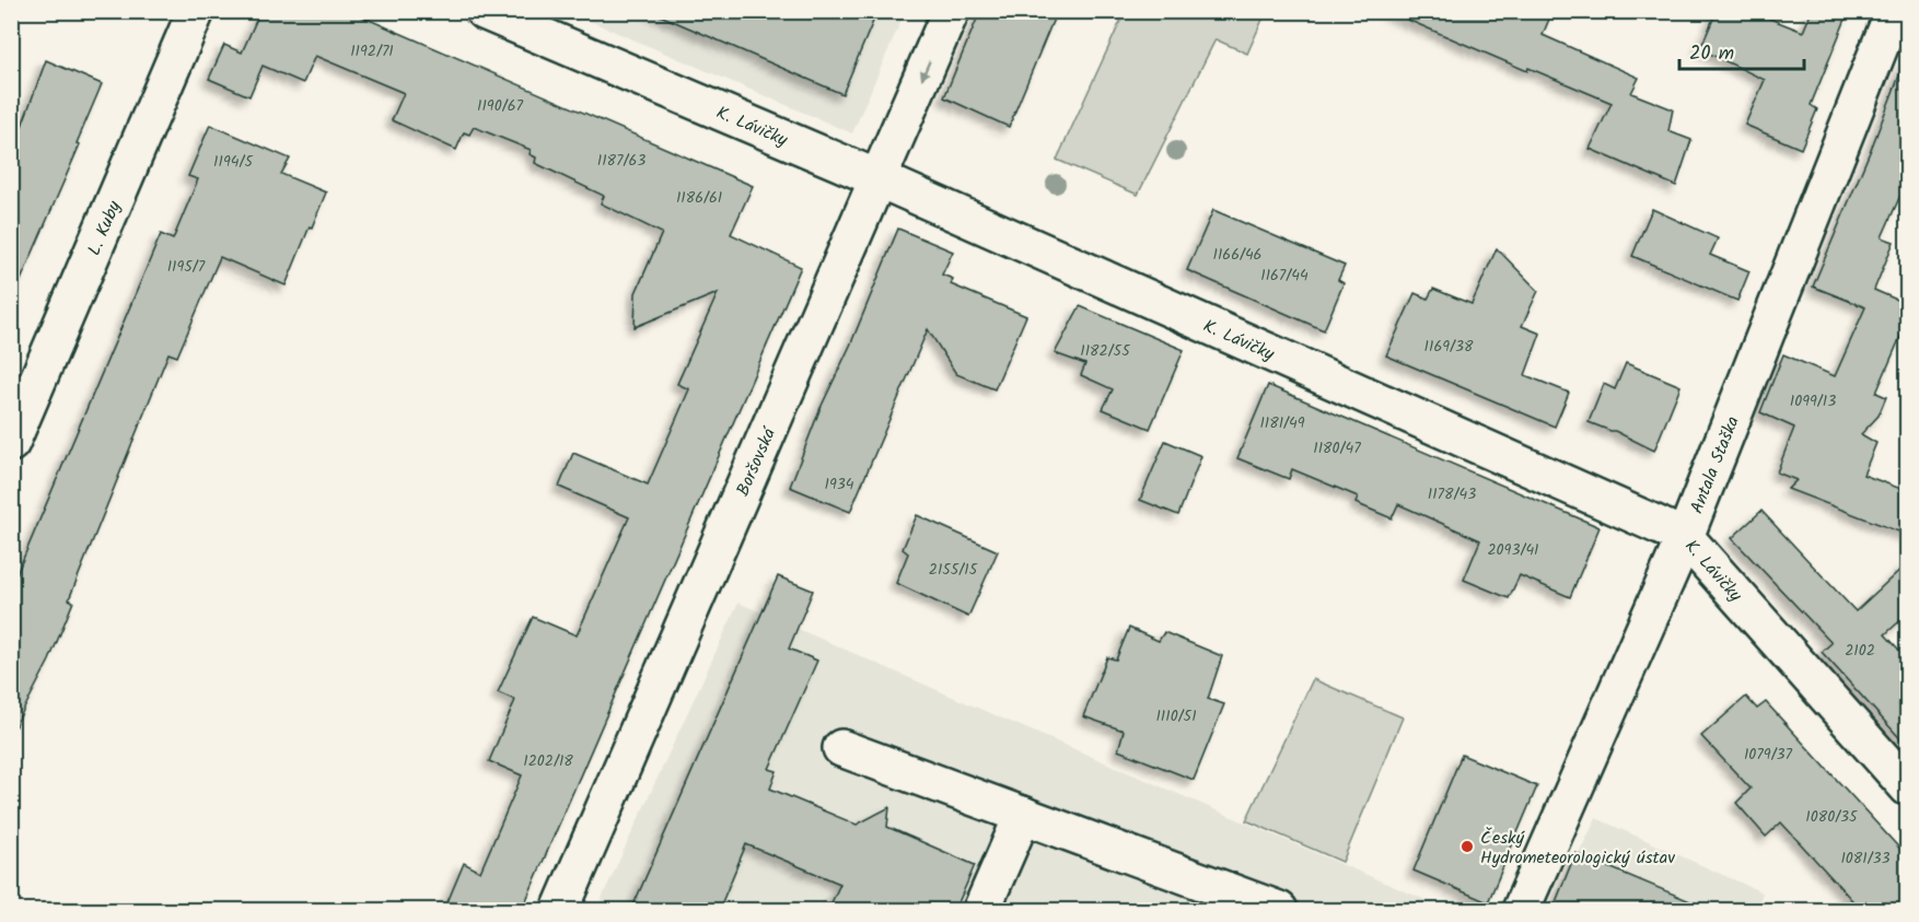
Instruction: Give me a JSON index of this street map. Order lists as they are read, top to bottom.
{
  "streets": {
    "street": [
      "K. Lávičky",
      "L. Kuby",
      "Boršovská",
      "Antala Staška"
    ]
  },
  "crossings": [
    ["K. Lávičky", "Boršovská"],
    ["K. Lávičky", "Antala Staška"]
  ],
  "places": ["Český Hydrometeorologický ústav"],
  "house_numbers": [
    "1192/71",
    "1190/67",
    "1187/63",
    "1194/5",
    "1186/61",
    "1166/46",
    "1195/7",
    "1167/44",
    "1169/38",
    "1182/55",
    "1099/13",
    "1181/49",
    "1180/47",
    "1934",
    "1178/43",
    "2093/41",
    "2155/15",
    "2102",
    "1110/51",
    "1079/37",
    "1202/18",
    "1080/35",
    "1081/33"
  ],
  "scale_bar": "20 m"
}
